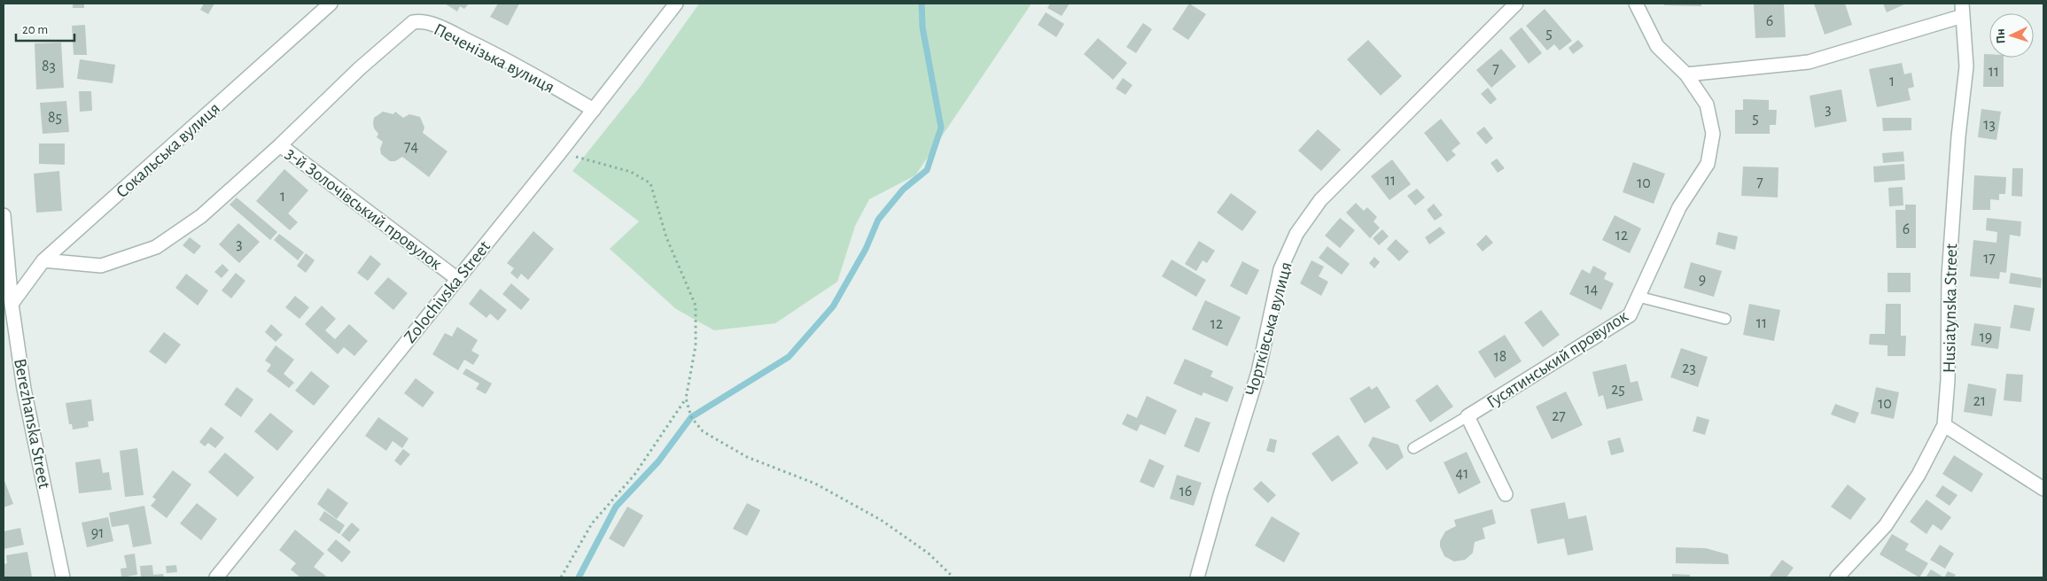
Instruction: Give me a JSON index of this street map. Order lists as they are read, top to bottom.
{
  "streets": {
    "street": [
      "Печенізька вулиця",
      "Сокальська вулиця",
      "3-й Золочівський провулок",
      "Zolochivska Street",
      "Husiatynska Street",
      "Чортківська вулиця",
      "Гусятинський провулок",
      "Berezhanska Street"
    ]
  },
  "crossings": [
    ["Печенізька вулиця", "3-й Золочівський провулок"],
    ["Печенізька вулиця", "Zolochivska Street"],
    ["Сокальська вулиця", "3-й Золочівський провулок"],
    ["Сокальська вулиця", "Berezhanska Street"],
    ["3-й Золочівський провулок", "Zolochivska Street"]
  ],
  "house_numbers": [
    "6",
    "5",
    "83",
    "7",
    "11",
    "1",
    "3",
    "85",
    "5",
    "13",
    "74",
    "11",
    "7",
    "10",
    "1",
    "6",
    "12",
    "3",
    "17",
    "9",
    "14",
    "11",
    "12",
    "19",
    "18",
    "23",
    "25",
    "21",
    "10",
    "27",
    "41",
    "16",
    "91"
  ],
  "scale_bar": "20 m",
  "north": "left"
}
